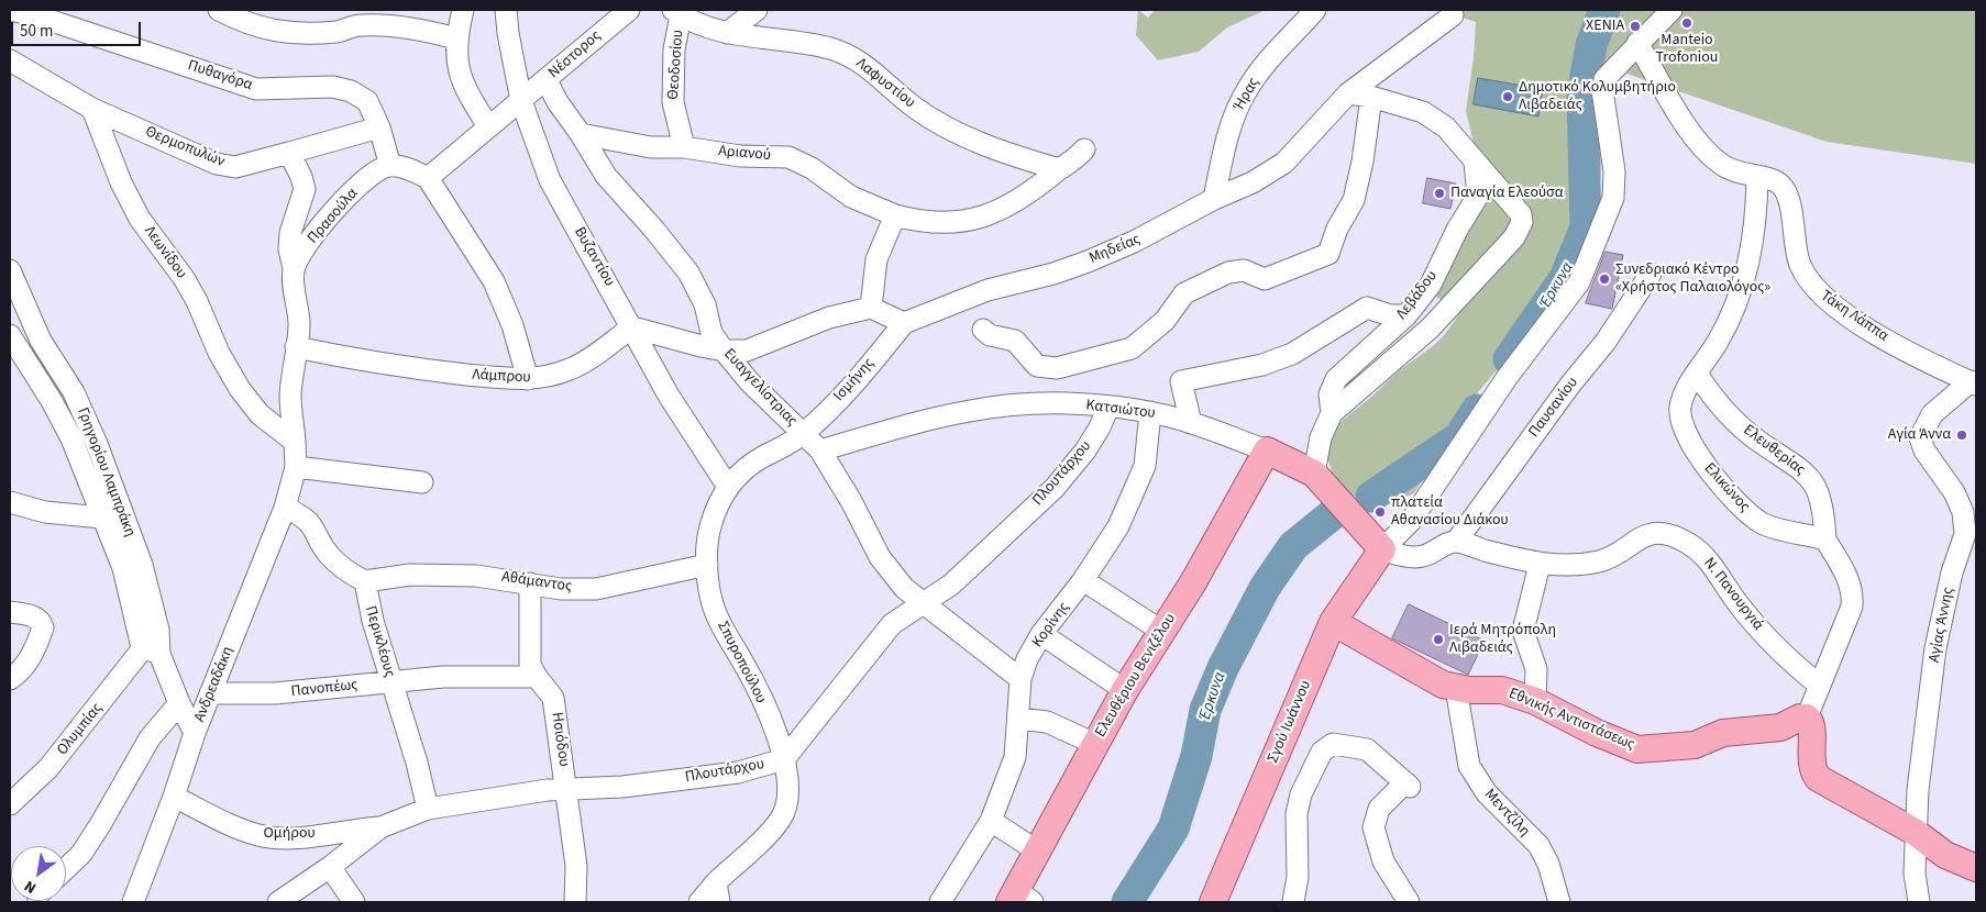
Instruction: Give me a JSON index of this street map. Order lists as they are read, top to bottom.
{
  "streets": {
    "main road": [
      "Κατσιώτου",
      "Ελευθέριου Βενιζέλου",
      "Εθνικής Αντιστάσεως",
      "Σγού Ιωάννου"
    ],
    "street": [
      "Νέστορος",
      "Θεοδοσίου",
      "Πυθαγόρα",
      "Λαφυστίου",
      "Ήρας",
      "Θερμοπυλών",
      "Αριανού",
      "Πρασούλα",
      "Μηδείας",
      "Λεωνίδου",
      "Βυζαντίου",
      "Λεβάδου",
      "Τάκη Λάππα",
      "Λάμπρου",
      "Ισμήνης",
      "Ευαγγελίστριας",
      "Παυσανίου",
      "Ελευθερίας",
      "Γρηγορίου Λαμπράκη",
      "Πλουτάρχου",
      "Ελικώνος",
      "Αθάμαντος",
      "Ν. Πανουργιά",
      "Κορίνης",
      "Αγίας Άννης",
      "Περικλέους",
      "Σπυροπούλου",
      "Ανδρεαδάκη",
      "Πανοπέως",
      "Ολυμπίας",
      "Ησιόδου",
      "Μεντζίλη",
      "Ομήρου"
    ]
  },
  "crossings": [
    ["Νέστορος", "Βυζαντίου"],
    ["Νέστορος", "Ευαγγελίστριας"],
    ["Θεοδοσίου", "Λαφυστίου"],
    ["Θεοδοσίου", "Αριανού"],
    ["Πυθαγόρα", "Θερμοπυλών"],
    ["Πυθαγόρα", "Πρασούλα"],
    ["Λαφυστίου", "Αριανού"],
    ["Ήρας", "Μηδείας"],
    ["Θερμοπυλών", "Λεωνίδου"],
    ["Αριανού", "Ευαγγελίστριας"],
    ["Μηδείας", "Ισμήνης"],
    ["Βυζαντίου", "Λάμπρου"],
    ["Βυζαντίου", "Σπυροπούλου"],
    ["Λεβάδου", "Κατσιώτου"],
    ["Τάκη Λάππα", "Ελικώνος"],
    ["Τάκη Λάππα", "Αγίας Άννης"],
    ["Ισμήνης", "Ευαγγελίστριας"],
    ["Ισμήνης", "Σπυροπούλου"],
    ["Ευαγγελίστριας", "Κατσιώτου"],
    ["Ευαγγελίστριας", "Πλουτάρχου"],
    ["Ευαγγελίστριας", "Κορίνης"],
    ["Ευαγγελίστριας", "Σπυροπούλου"],
    ["Παυσανίου", "Ν. Πανουργιά"],
    ["Κατσιώτου", "Πλουτάρχου"],
    ["Κατσιώτου", "Κορίνης"],
    ["Κατσιώτου", "Ελευθέριου Βενιζέλου"],
    ["Κατσιώτου", "Σγού Ιωάννου"],
    ["Ελευθερίας", "Ελικώνος"],
    ["Γρηγορίου Λαμπράκη", "Ανδρεαδάκη"],
    ["Γρηγορίου Λαμπράκη", "Ολυμπίας"],
    ["Πλουτάρχου", "Περικλέους"],
    ["Πλουτάρχου", "Σπυροπούλου"],
    ["Πλουτάρχου", "Ησιόδου"],
    ["Πλουτάρχου", "Ομήρου"],
    ["Αθάμαντος", "Περικλέους"],
    ["Αθάμαντος", "Σπυροπούλου"],
    ["Αθάμαντος", "Ησιόδου"],
    ["Περικλέους", "Πανοπέως"],
    ["Ανδρεαδάκη", "Πανοπέως"],
    ["Ανδρεαδάκη", "Ομήρου"],
    ["Πανοπέως", "Ησιόδου"],
    ["Εθνικής Αντιστάσεως", "Σγού Ιωάννου"],
    ["Εθνικής Αντιστάσεως", "Μεντζίλη"]
  ],
  "water": ["Έρκυνα"],
  "places": [
    "Manteio Trofoniou",
    "XENIA",
    "Δημοτικό Κολυμβητήριο Λιβαδειάς",
    "Παναγία Ελεούσα",
    "Συνεδριακό Κέντρο «Χρήστος Παλαιολόγος»",
    "Αγία Άννα",
    "πλατεία Αθανασίου Διάκου",
    "Ιερά Μητρόπολη Λιβαδειάς"
  ],
  "scale_bar": "50 m",
  "north": "bottom left"
}
